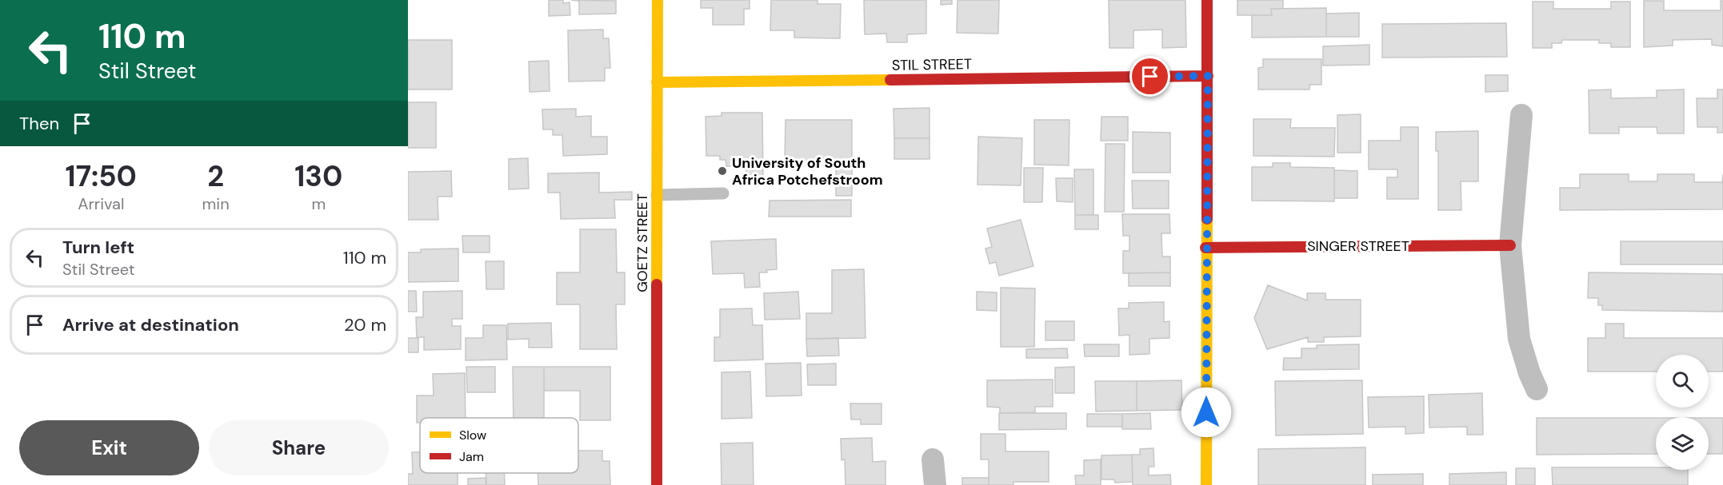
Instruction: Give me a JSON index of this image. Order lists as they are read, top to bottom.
{
  "streets": {
    "street": ["STIL STREET", "GOETZ STREET", "SINGER STREET"]
  },
  "crossings": [
    ["STIL STREET", "GOETZ STREET"]
  ],
  "places": ["University of South Africa Potchefstroom"],
  "legend": ["Slow", "Jam"],
  "page": {
    "turn": ["110 m", "Stil Street"],
    "then": "Then",
    "eta": [
      "17:50",
      "Arrival",
      "2",
      "min",
      "130",
      "m"
    ],
    "list": [
      {
        "name": "Turn left",
        "note": "Stil Street",
        "value": "110 m"
      },
      {
        "name": "Arrive at destination",
        "value": "20 m"
      }
    ],
    "buttons": ["Exit", "Share"]
  }
}
